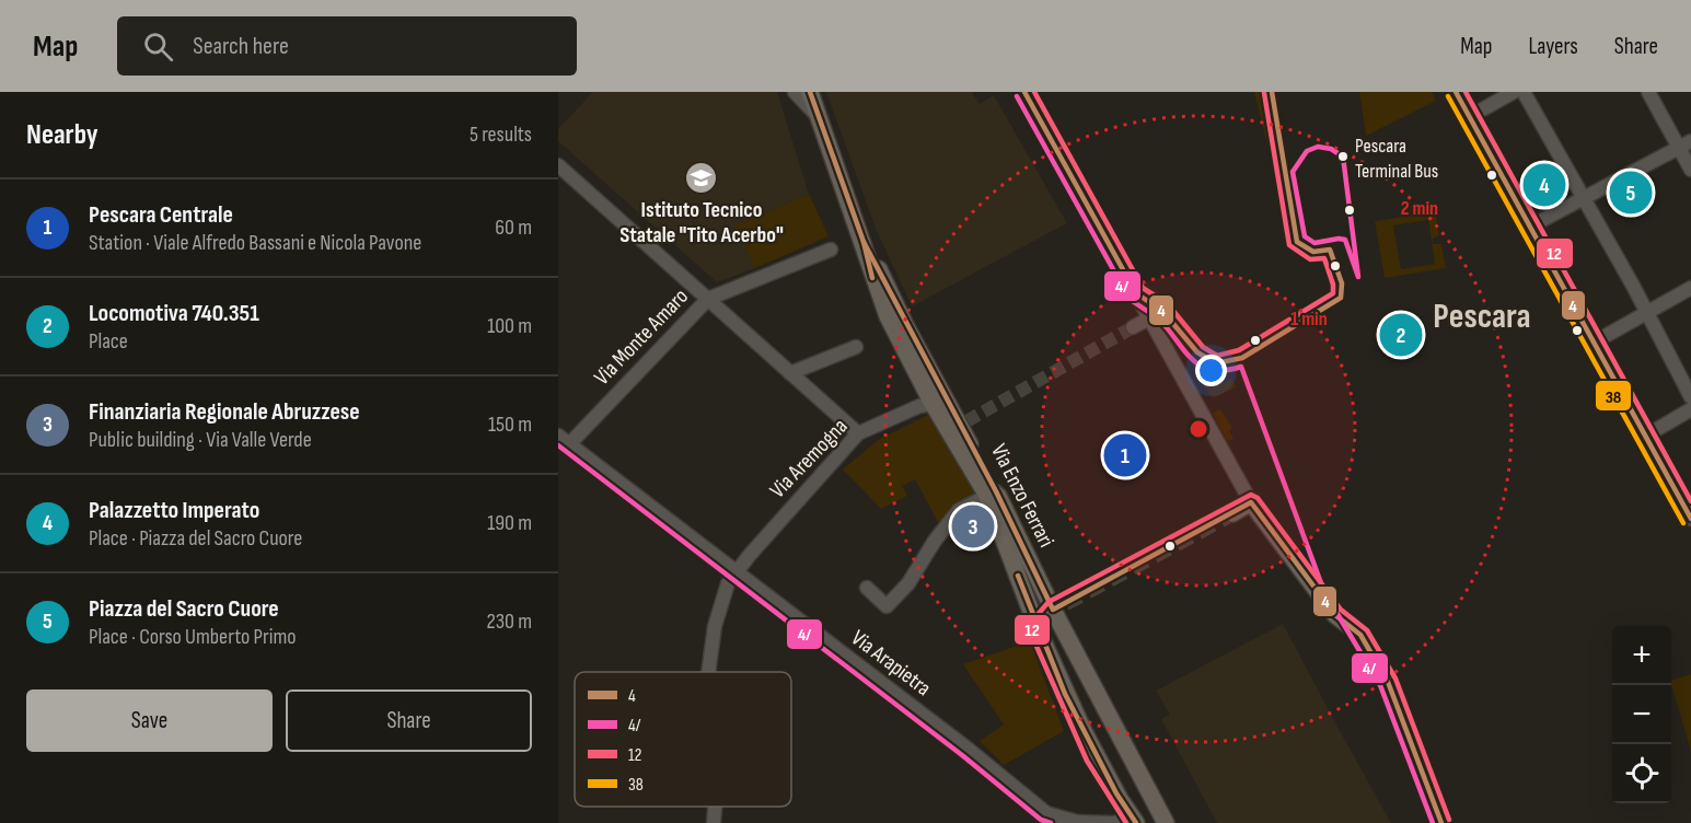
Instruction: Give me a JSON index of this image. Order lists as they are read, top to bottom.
{
  "streets": {
    "main road": ["Via Enzo Ferrari"],
    "street": ["Via Monte Amaro", "Via Aremogna", "Via Arapietra"]
  },
  "crossings": [
    ["Via Monte Amaro", "Via Arapietra"],
    ["Via Aremogna", "Via Enzo Ferrari"],
    ["Via Aremogna", "Via Arapietra"],
    ["Via Enzo Ferrari", "Via Arapietra"]
  ],
  "districts": ["Pescara"],
  "places": {
    "other": ["Pescara Terminal Bus"],
    "school or university": ["Istituto Tecnico Statale \"Tito Acerbo\""]
  },
  "lines": [
    "transit line 4",
    "transit line 12",
    "transit line 4/",
    "transit line 38"
  ],
  "legend": [
    "4",
    "4/",
    "12",
    "38"
  ],
  "page": {
    "header": "Map",
    "search": "Search here",
    "nav": ["Map", "Layers", "Share"],
    "heading": ["Nearby", "5 results"],
    "pins": [
      "4",
      "5",
      "2",
      "1",
      "3"
    ],
    "list": [
      {
        "mark": "1",
        "name": "Pescara Centrale",
        "note": "Station · Viale Alfredo Bassani e Nicola Pavone",
        "value": "60 m"
      },
      {
        "mark": "2",
        "name": "Locomotiva 740.351",
        "note": "Place",
        "value": "100 m"
      },
      {
        "mark": "3",
        "name": "Finanziaria Regionale Abruzzese",
        "note": "Public building · Via Valle Verde",
        "value": "150 m"
      },
      {
        "mark": "4",
        "name": "Palazzetto Imperato",
        "note": "Place · Piazza del Sacro Cuore",
        "value": "190 m"
      },
      {
        "mark": "5",
        "name": "Piazza del Sacro Cuore",
        "note": "Place · Corso Umberto Primo",
        "value": "230 m"
      }
    ],
    "map_buttons": ["+", "−"],
    "buttons": ["Save", "Share"]
  },
  "rings": ["2 min", "1 min"]
}
